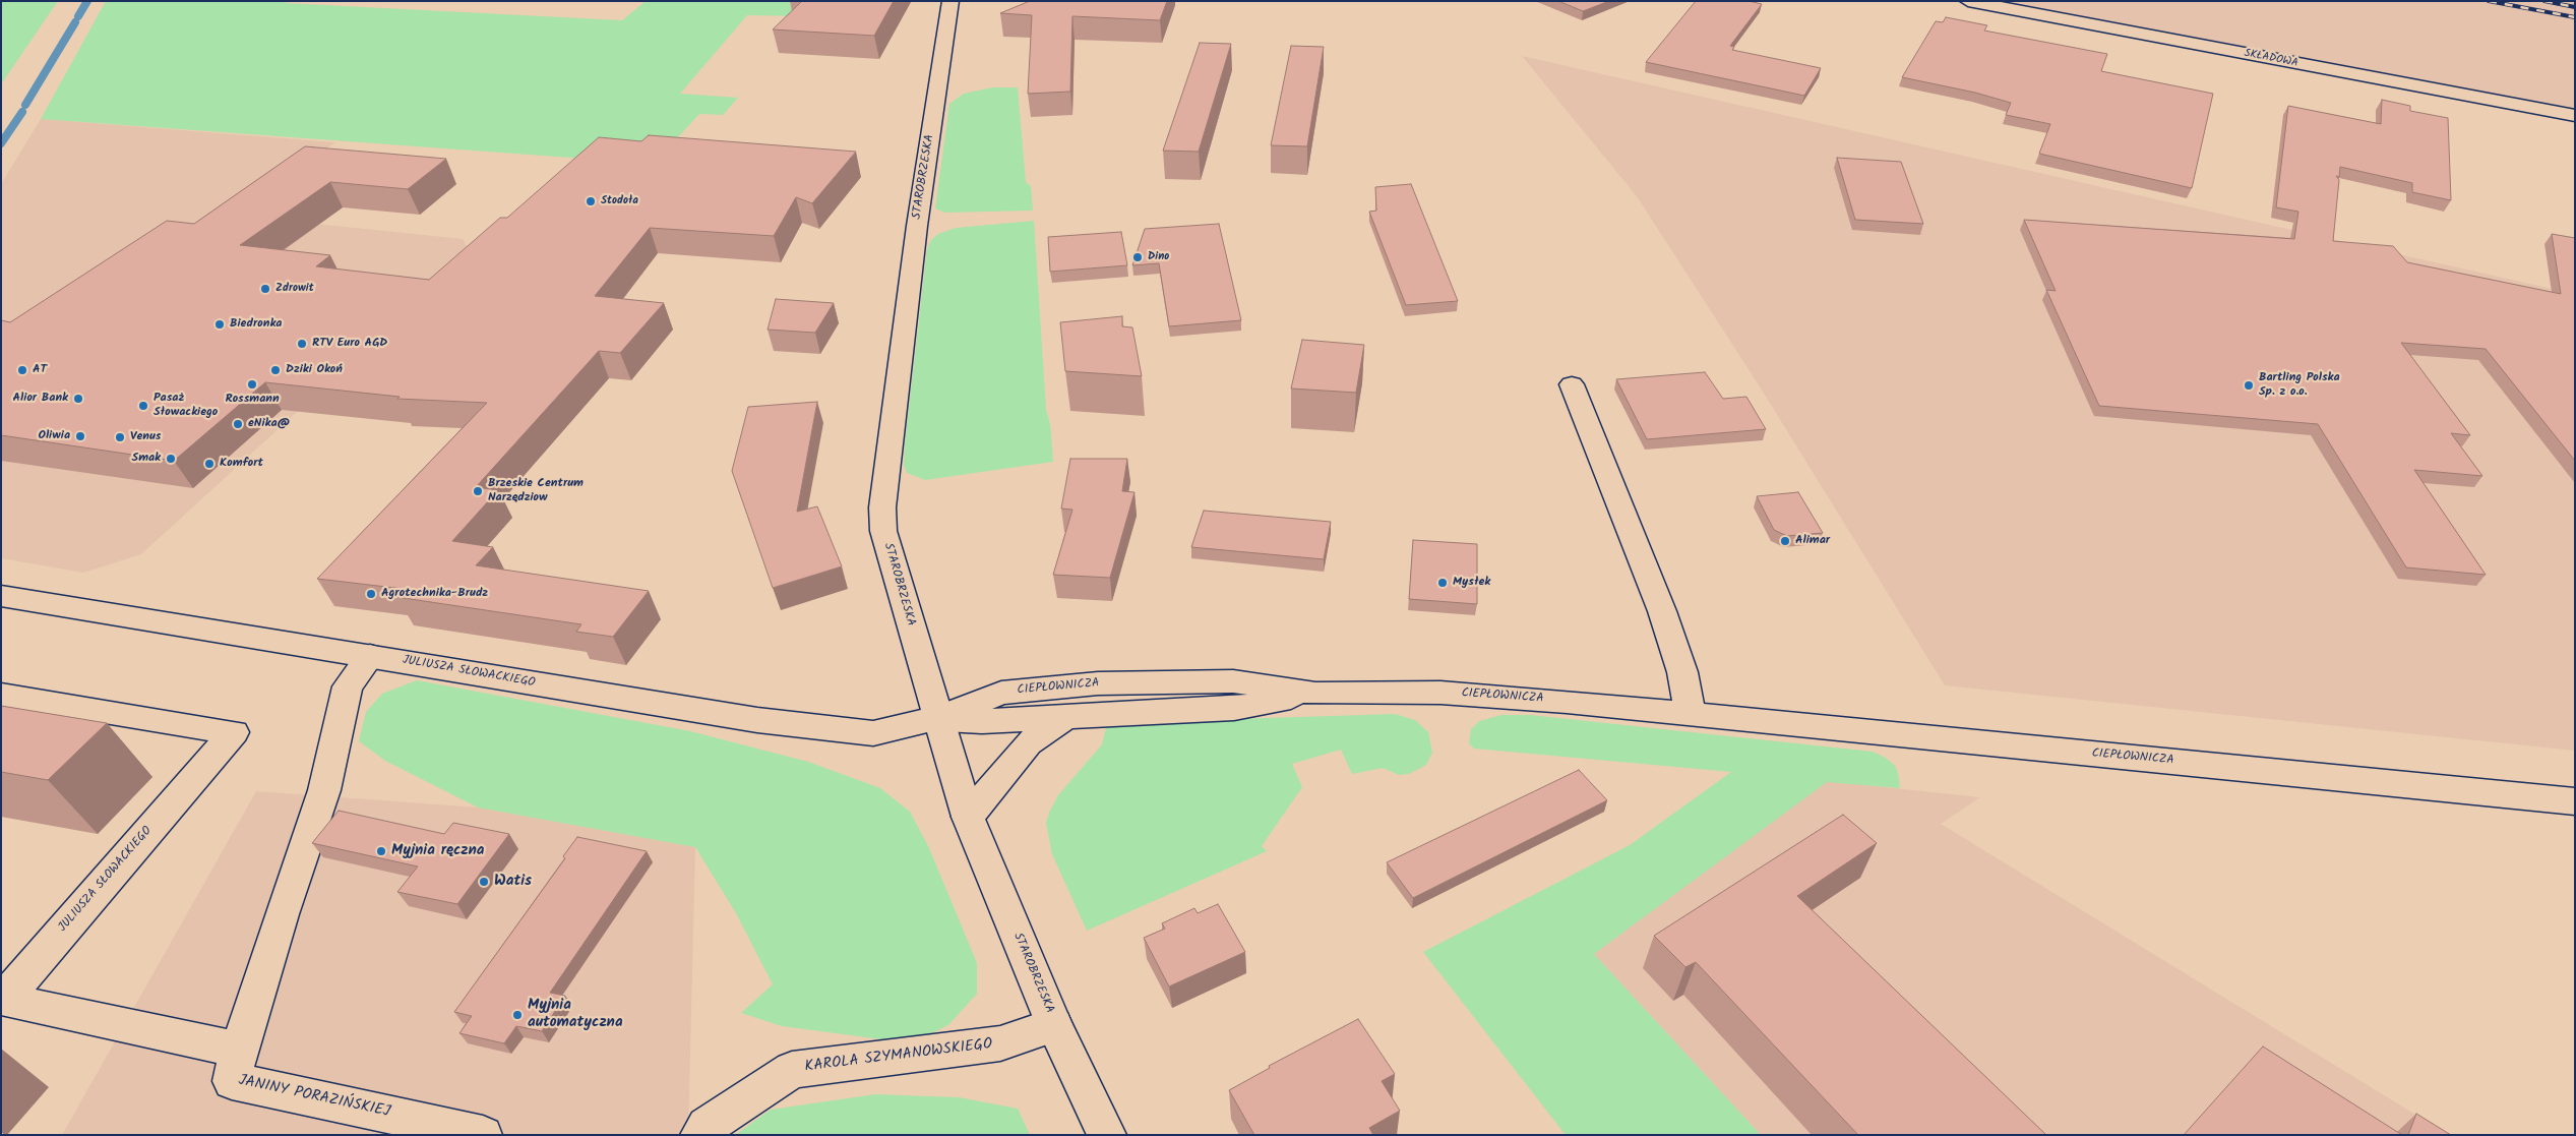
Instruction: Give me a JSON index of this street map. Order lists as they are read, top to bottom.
{
  "streets": {
    "street": [
      "SKŁADOWA",
      "STAROBRZESKA",
      "JULIUSZA SŁOWACKIEGO",
      "CIEPŁOWNICZA",
      "KAROLA SZYMANOWSKIEGO",
      "JANINY PORAZIŃSKIEJ"
    ]
  },
  "crossings": [
    ["STAROBRZESKA", "JULIUSZA SŁOWACKIEGO"],
    ["STAROBRZESKA", "CIEPŁOWNICZA"],
    ["STAROBRZESKA", "KAROLA SZYMANOWSKIEGO"],
    ["JULIUSZA SŁOWACKIEGO", "CIEPŁOWNICZA"]
  ],
  "places": [
    "Stodoła",
    "Dino",
    "Zdrowit",
    "Biedronka",
    "RTV Euro AGD",
    "AT",
    "Dziki Okoń",
    "Rossmann",
    "Bartling Polska Sp. z o.o.",
    "Alior Bank",
    "Pasaż Słowackiego",
    "eNika@",
    "Oliwia",
    "Venus",
    "Smak",
    "Komfort",
    "Brzeskie Centrum Narzędziow",
    "Alimar",
    "Mysłek",
    "Agrotechnika-Brudz",
    "Myjnia ręczna",
    "Watis",
    "Myjnia automatyczna"
  ]
}
